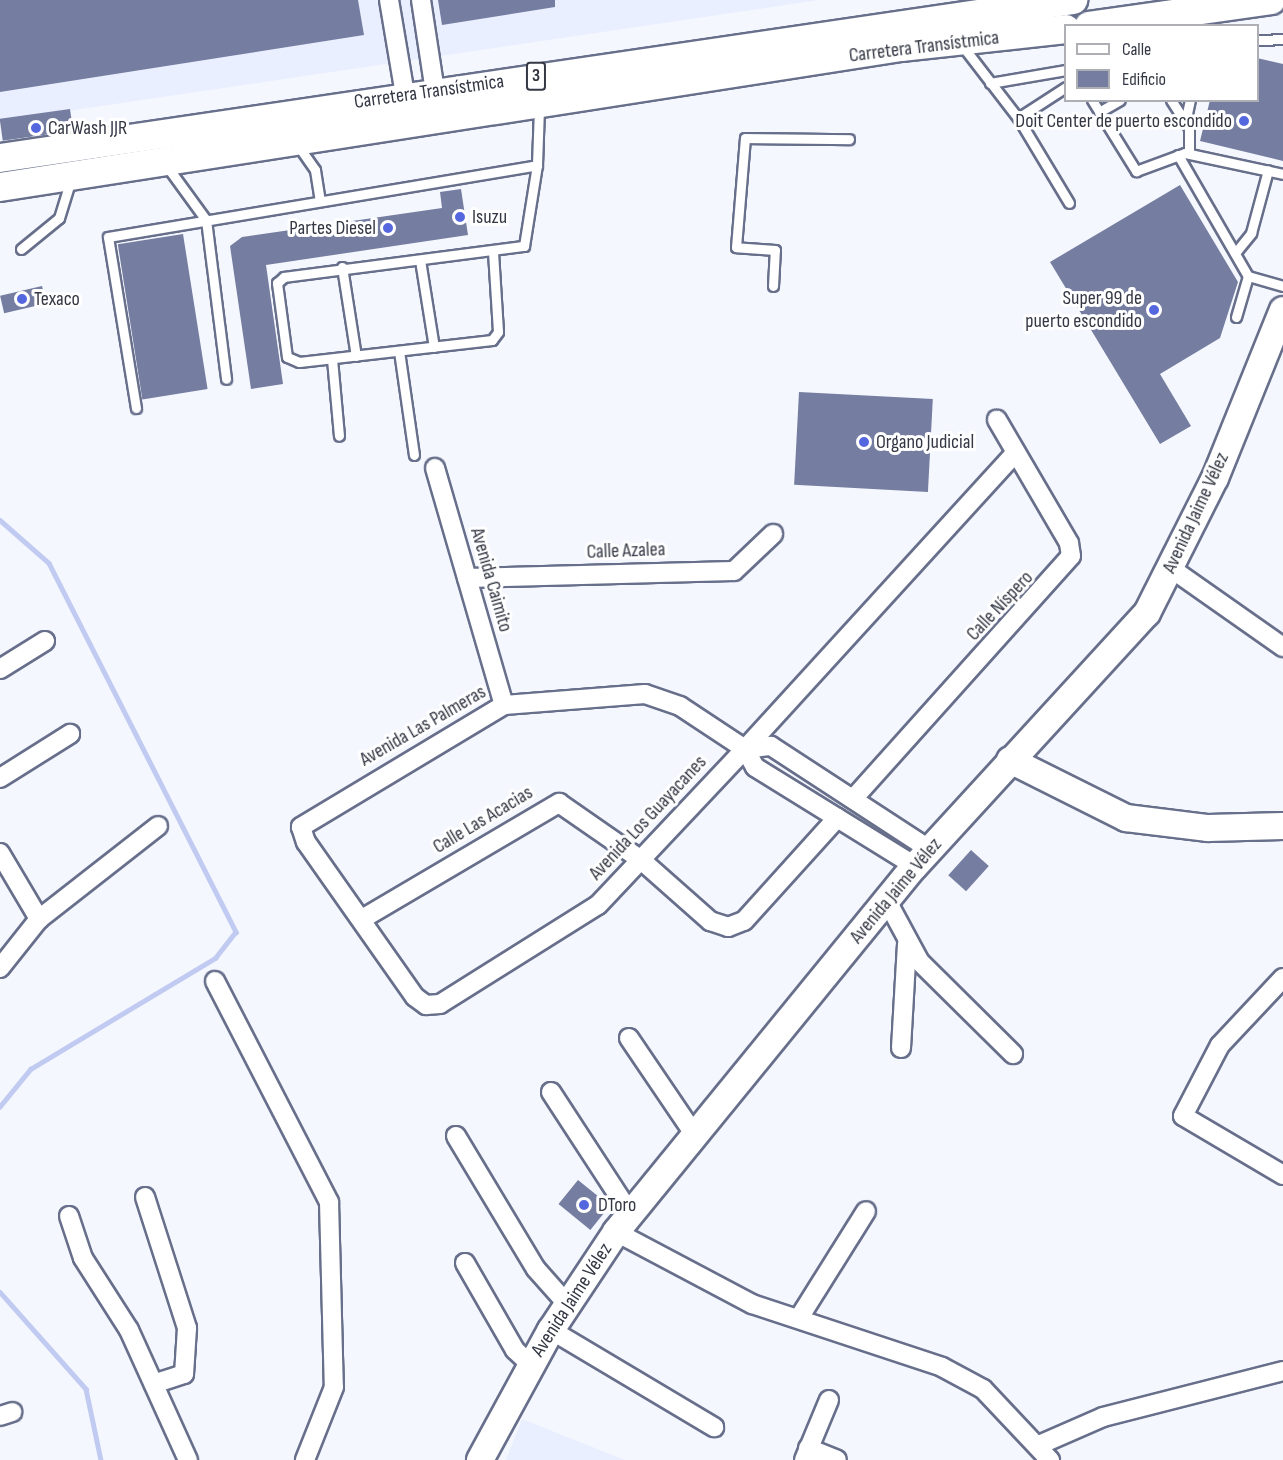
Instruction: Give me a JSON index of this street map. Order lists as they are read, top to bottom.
{
  "streets": {
    "main road": ["Carretera Transístmica", "3"],
    "street": [
      "Avenida Jaime Vélez",
      "Calle Azalea",
      "Avenida Caimito",
      "Calle Níspero",
      "Avenida Las Palmeras",
      "Avenida Los Guayacanes",
      "Calle Las Acacias"
    ]
  },
  "crossings": [
    ["Avenida Jaime Vélez", "Avenida Las Palmeras"],
    ["Calle Azalea", "Avenida Caimito"],
    ["Avenida Caimito", "Avenida Las Palmeras"],
    ["Calle Níspero", "Avenida Los Guayacanes"],
    ["Avenida Las Palmeras", "Avenida Los Guayacanes"],
    ["Avenida Las Palmeras", "Calle Las Acacias"],
    ["Avenida Los Guayacanes", "Calle Las Acacias"]
  ],
  "places": [
    "Doit Center de puerto escondido",
    "CarWash JJR",
    "Isuzu",
    "Partes Diesel",
    "Texaco",
    "Super 99 de puerto escondido",
    "Organo Judicial",
    "DToro"
  ],
  "legend": ["Calle", "Edificio"]
}
